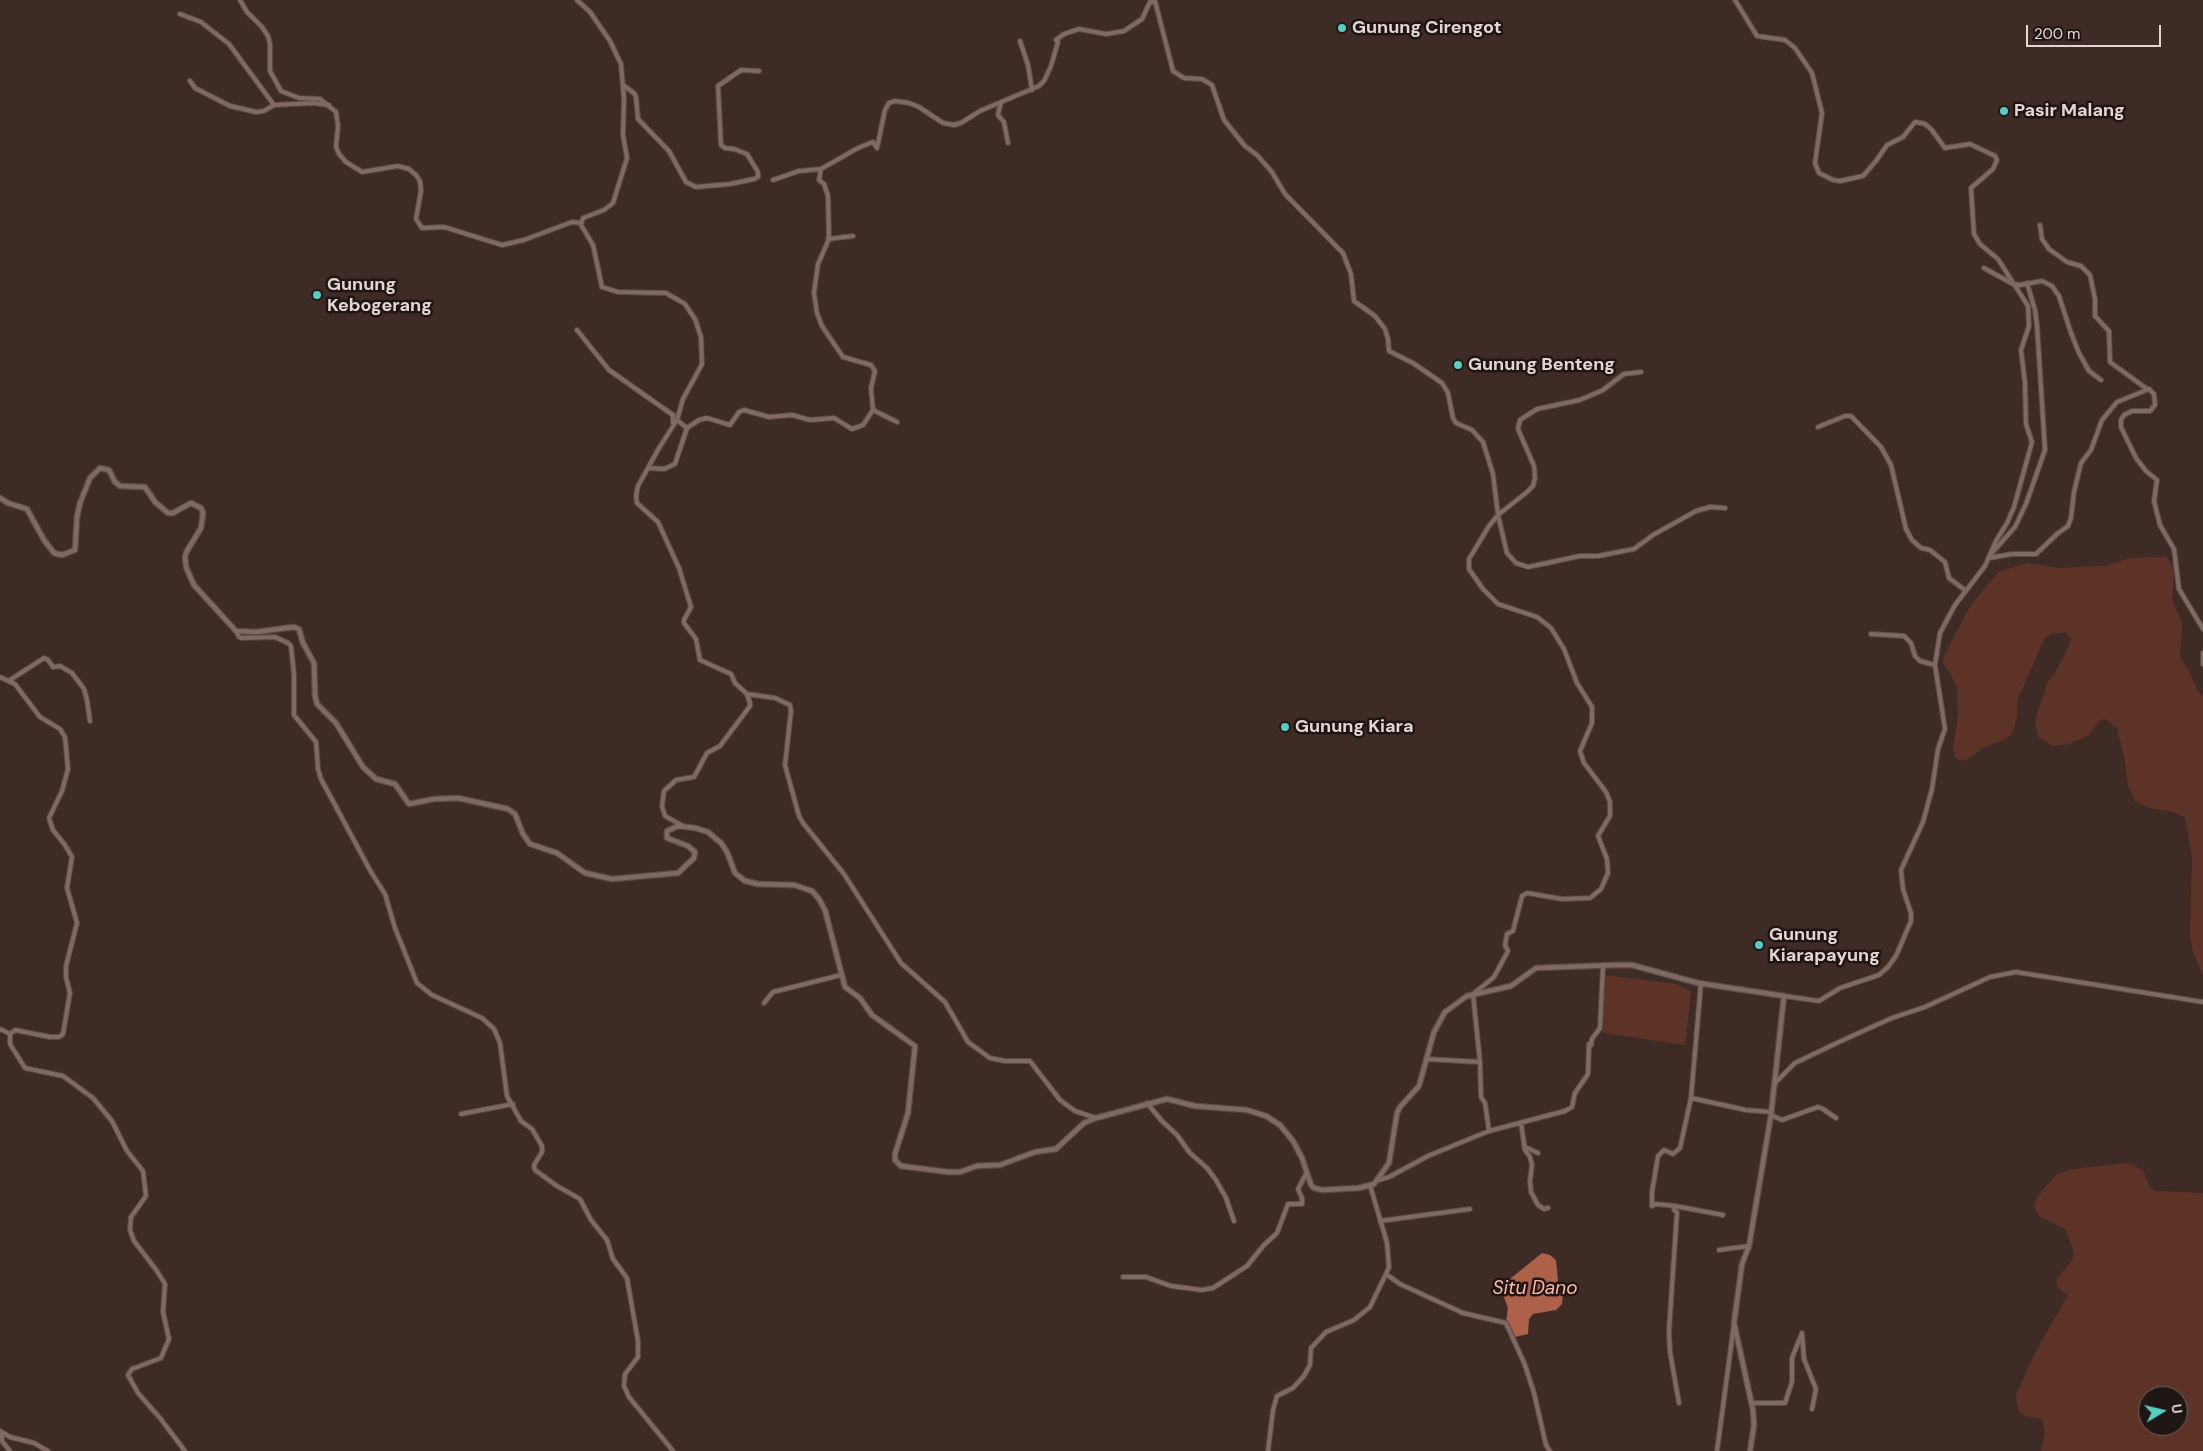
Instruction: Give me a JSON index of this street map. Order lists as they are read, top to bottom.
{
  "water": ["Situ Dano"],
  "places": [
    "Gunung Cirengot",
    "Pasir Malang",
    "Gunung Kebogerang",
    "Gunung Benteng",
    "Gunung Kiara",
    "Gunung Kiarapayung"
  ],
  "scale_bar": "200 m",
  "north": "right"
}
